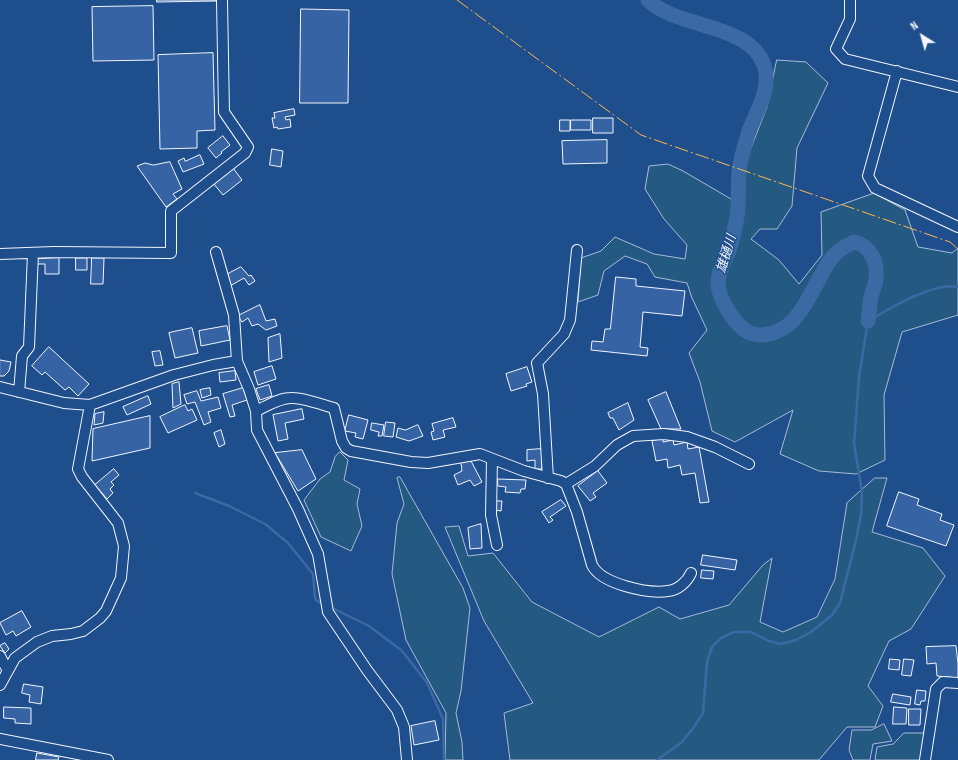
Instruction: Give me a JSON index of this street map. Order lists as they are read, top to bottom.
{
  "water": ["雄樋川"],
  "north": "top left"
}
